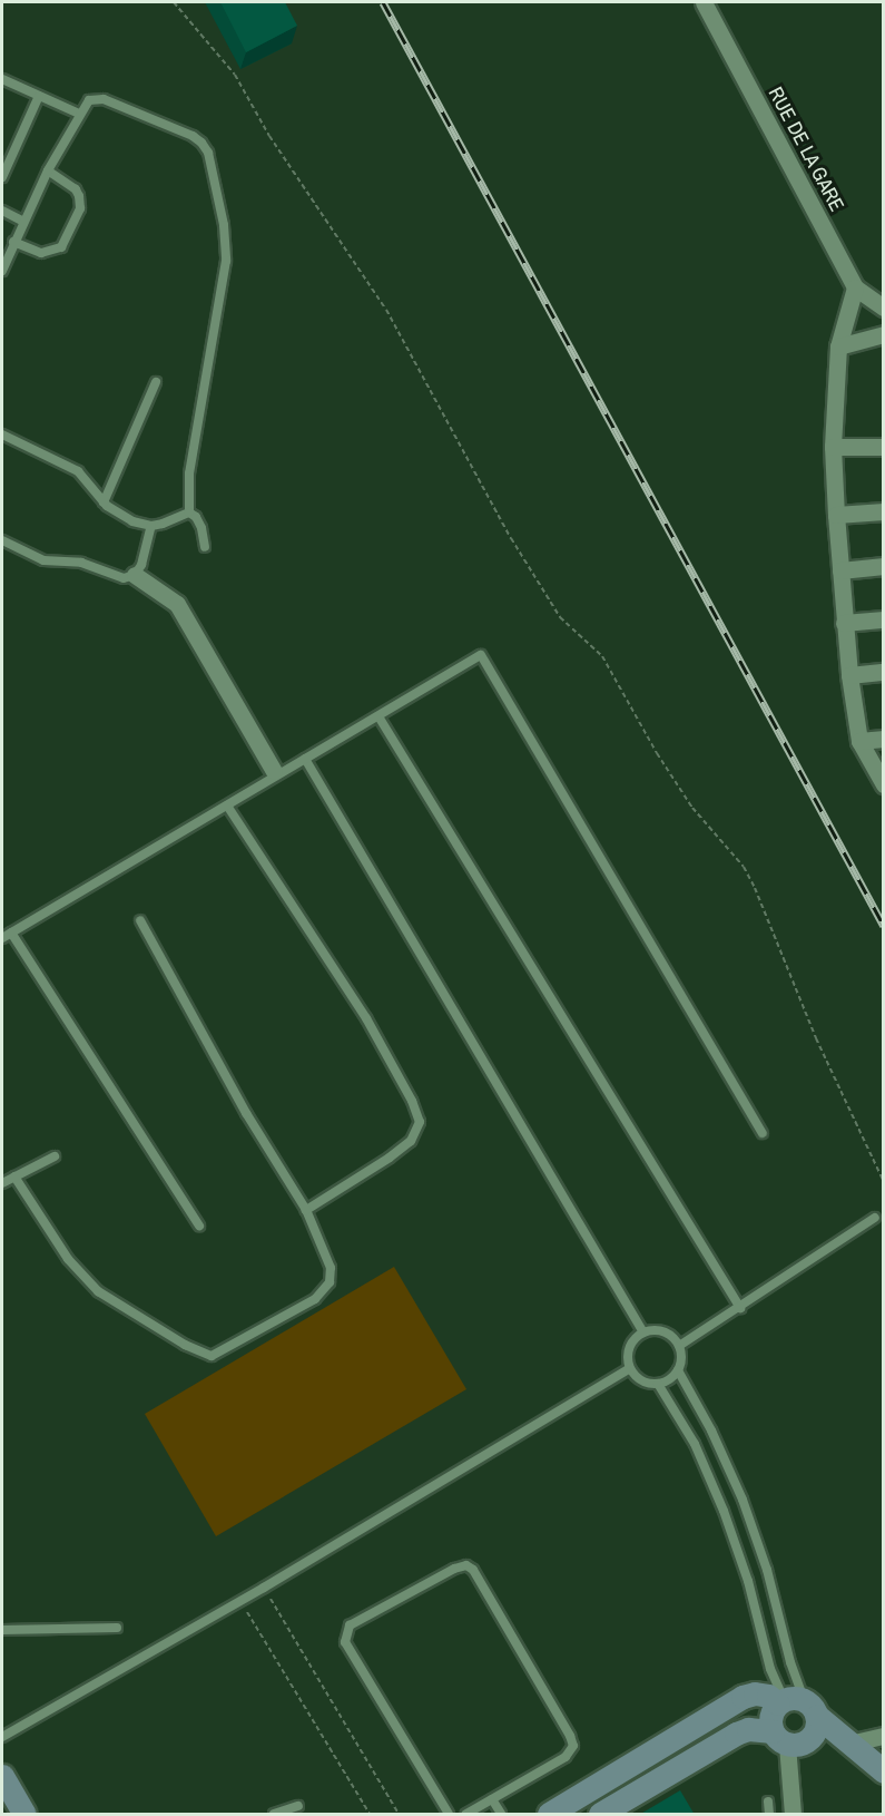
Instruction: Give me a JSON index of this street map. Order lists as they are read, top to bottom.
{
  "streets": {
    "street": ["RUE DE LA GARE"]
  }
}
